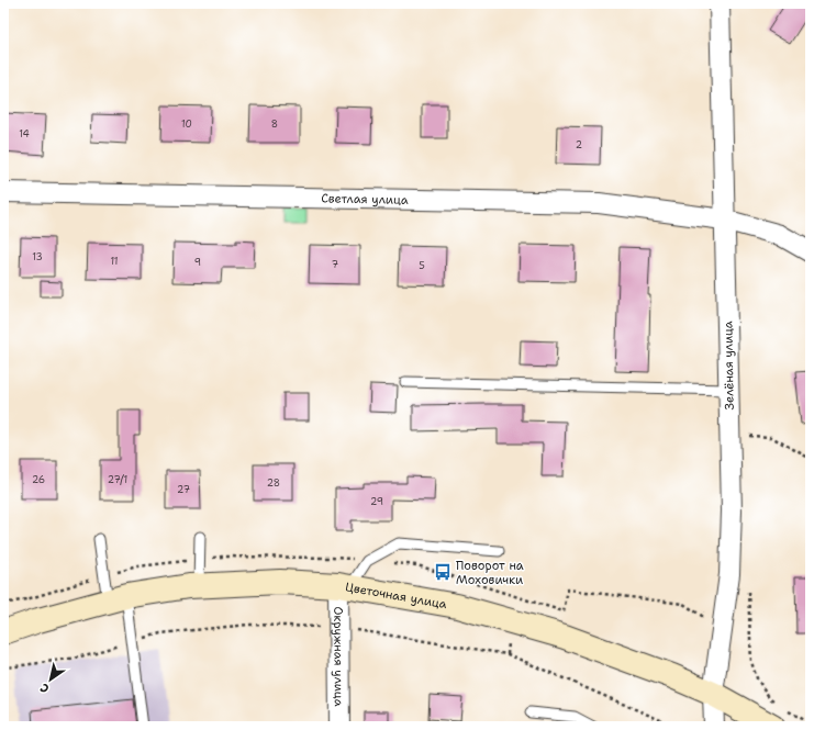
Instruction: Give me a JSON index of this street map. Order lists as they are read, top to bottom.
{
  "streets": {
    "main road": ["Цветочная улица"],
    "street": ["Светлая улица", "Зелёная улица", "Окружная улица"]
  },
  "crossings": [
    ["Светлая улица", "Зелёная улица"],
    ["Зелёная улица", "Цветочная улица"],
    ["Цветочная улица", "Окружная улица"]
  ],
  "places": {
    "bus stop": ["Поворот на Моховички"]
  },
  "house_numbers": [
    "10",
    "8",
    "14",
    "2",
    "13",
    "11",
    "9",
    "7",
    "5",
    "26",
    "27/1",
    "28",
    "27",
    "29"
  ],
  "north": "bottom left"
}
